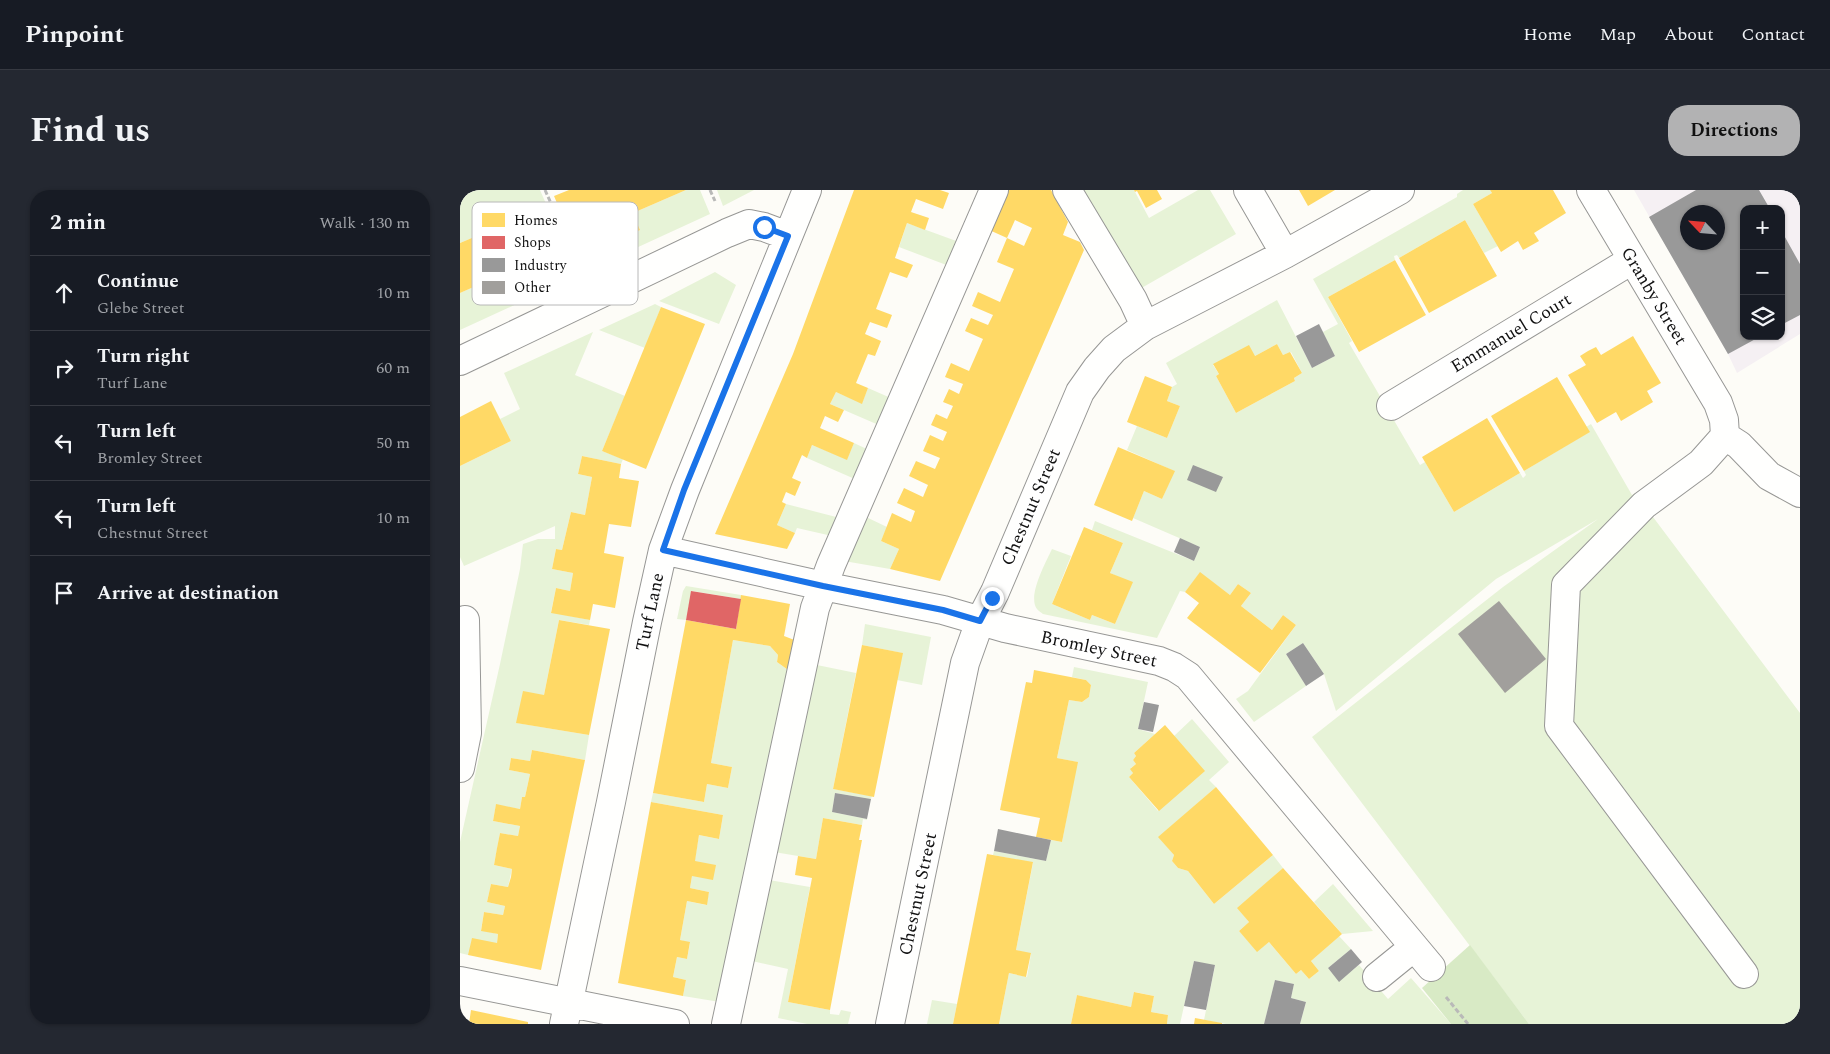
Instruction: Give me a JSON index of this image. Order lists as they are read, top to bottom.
{
  "streets": {
    "street": [
      "Granby Street",
      "Emmanuel Court",
      "Chestnut Street",
      "Turf Lane",
      "Bromley Street"
    ]
  },
  "crossings": [
    ["Granby Street", "Emmanuel Court"],
    ["Chestnut Street", "Bromley Street"],
    ["Turf Lane", "Bromley Street"]
  ],
  "legend": [
    "Homes",
    "Shops",
    "Industry",
    "Other"
  ],
  "north": "top left",
  "page": {
    "header": "Pinpoint",
    "nav": [
      "Home",
      "Map",
      "About",
      "Contact"
    ],
    "title": "Find us",
    "buttons": "Directions",
    "heading": ["2 min", "Walk · 130 m"],
    "map_buttons": ["+", "−"],
    "list": [
      ["Continue", "Glebe Street", "10 m"],
      ["Turn right", "Turf Lane", "60 m"],
      ["Turn left", "Bromley Street", "50 m"],
      ["Turn left", "Chestnut Street", "10 m"],
      "Arrive at destination"
    ]
  }
}
